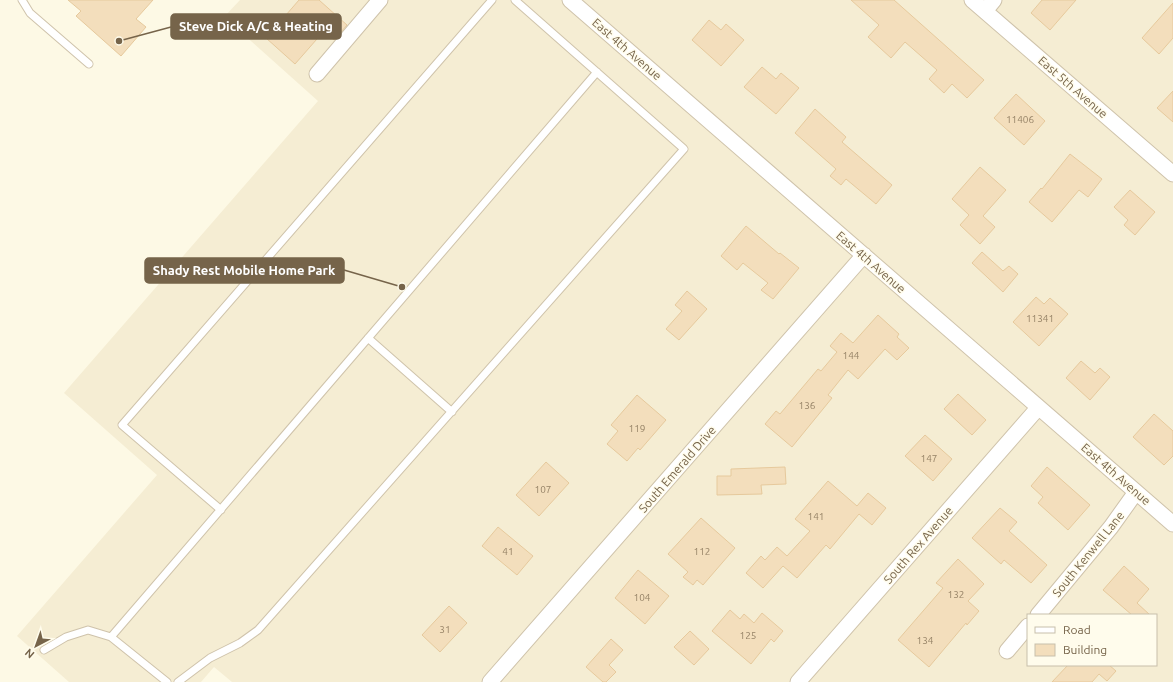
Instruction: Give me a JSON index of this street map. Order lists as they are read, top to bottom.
{
  "streets": {
    "street": [
      "East 4th Avenue",
      "East 5th Avenue",
      "South Emerald Drive",
      "South Rex Avenue",
      "South Kenwell Lane"
    ]
  },
  "crossings": [
    ["East 4th Avenue", "South Emerald Drive"],
    ["East 4th Avenue", "South Rex Avenue"],
    ["East 4th Avenue", "South Kenwell Lane"]
  ],
  "places": ["Steve Dick A/C & Heating", "Shady Rest Mobile Home Park"],
  "house_numbers": [
    "11406",
    "11341",
    "144",
    "136",
    "119",
    "147",
    "107",
    "141",
    "41",
    "112",
    "132",
    "104",
    "31",
    "125",
    "134"
  ],
  "legend": ["Road", "Building"],
  "north": "bottom left"
}
